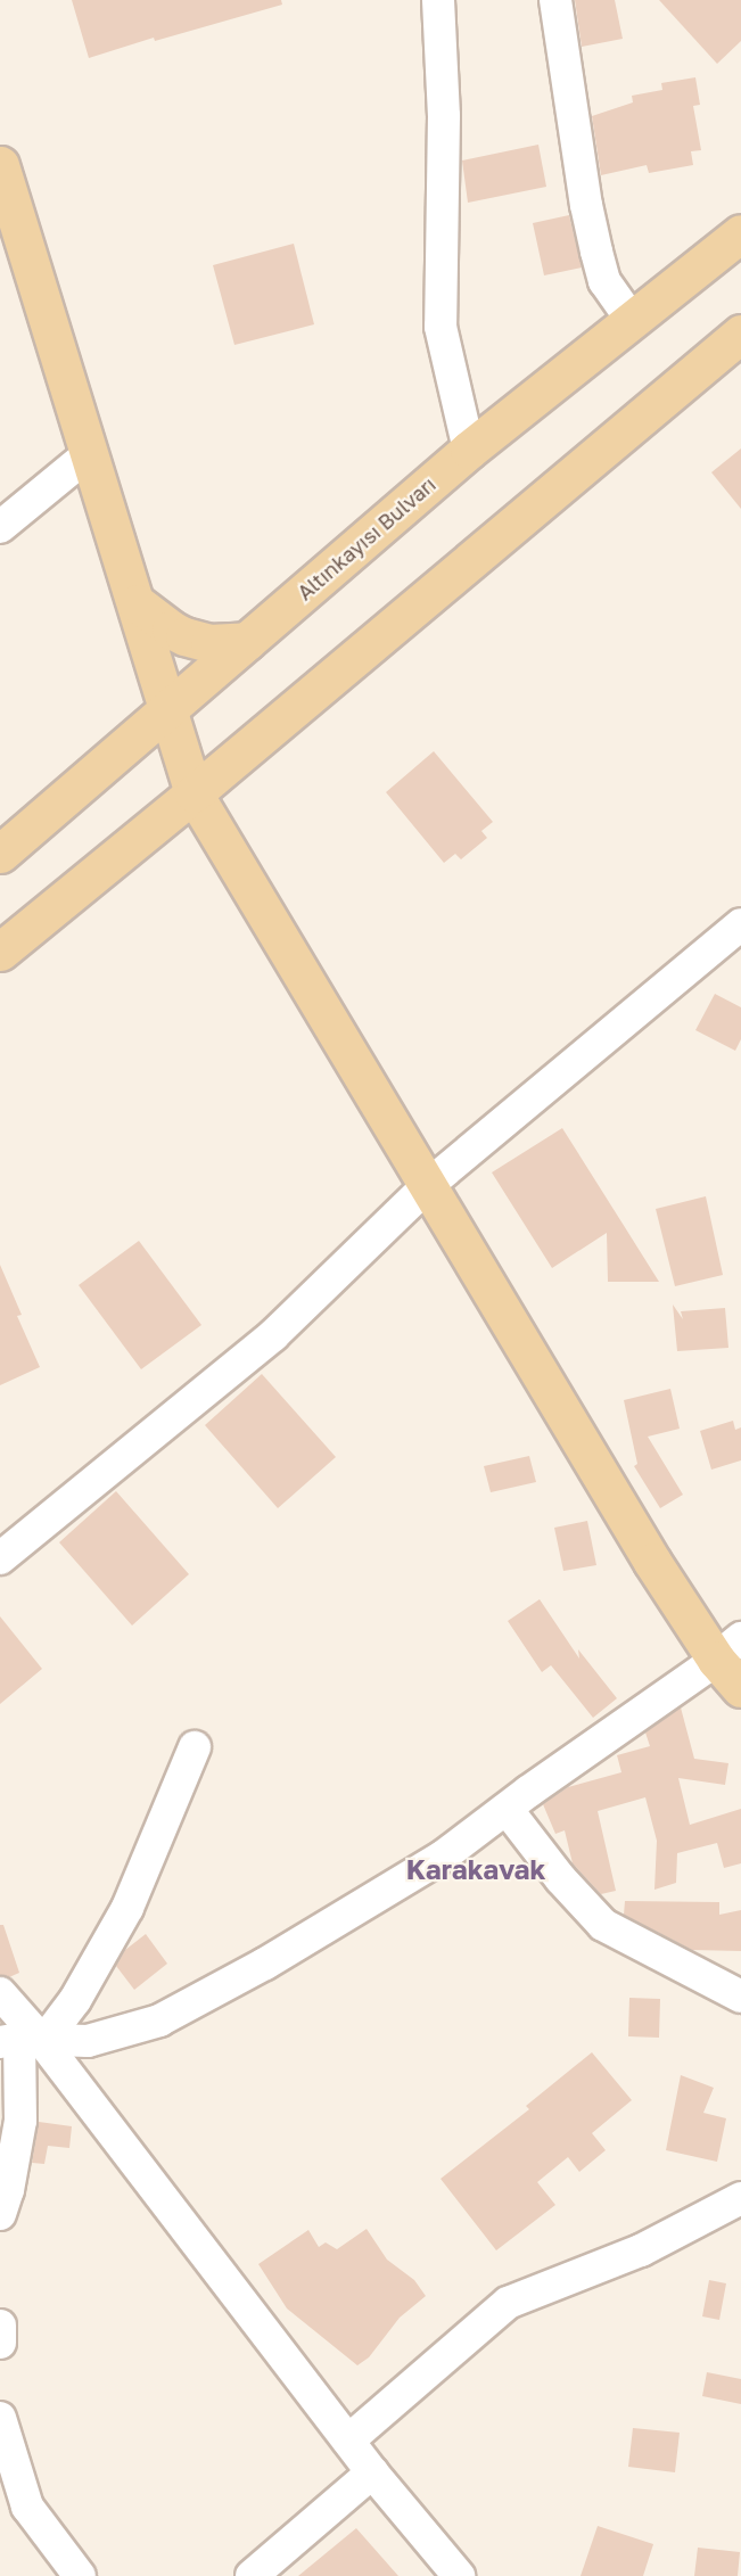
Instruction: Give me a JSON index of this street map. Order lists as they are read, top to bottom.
{
  "streets": {
    "main road": ["Altınkayısı Bulvarı"]
  },
  "districts": ["Karakavak"]
}
